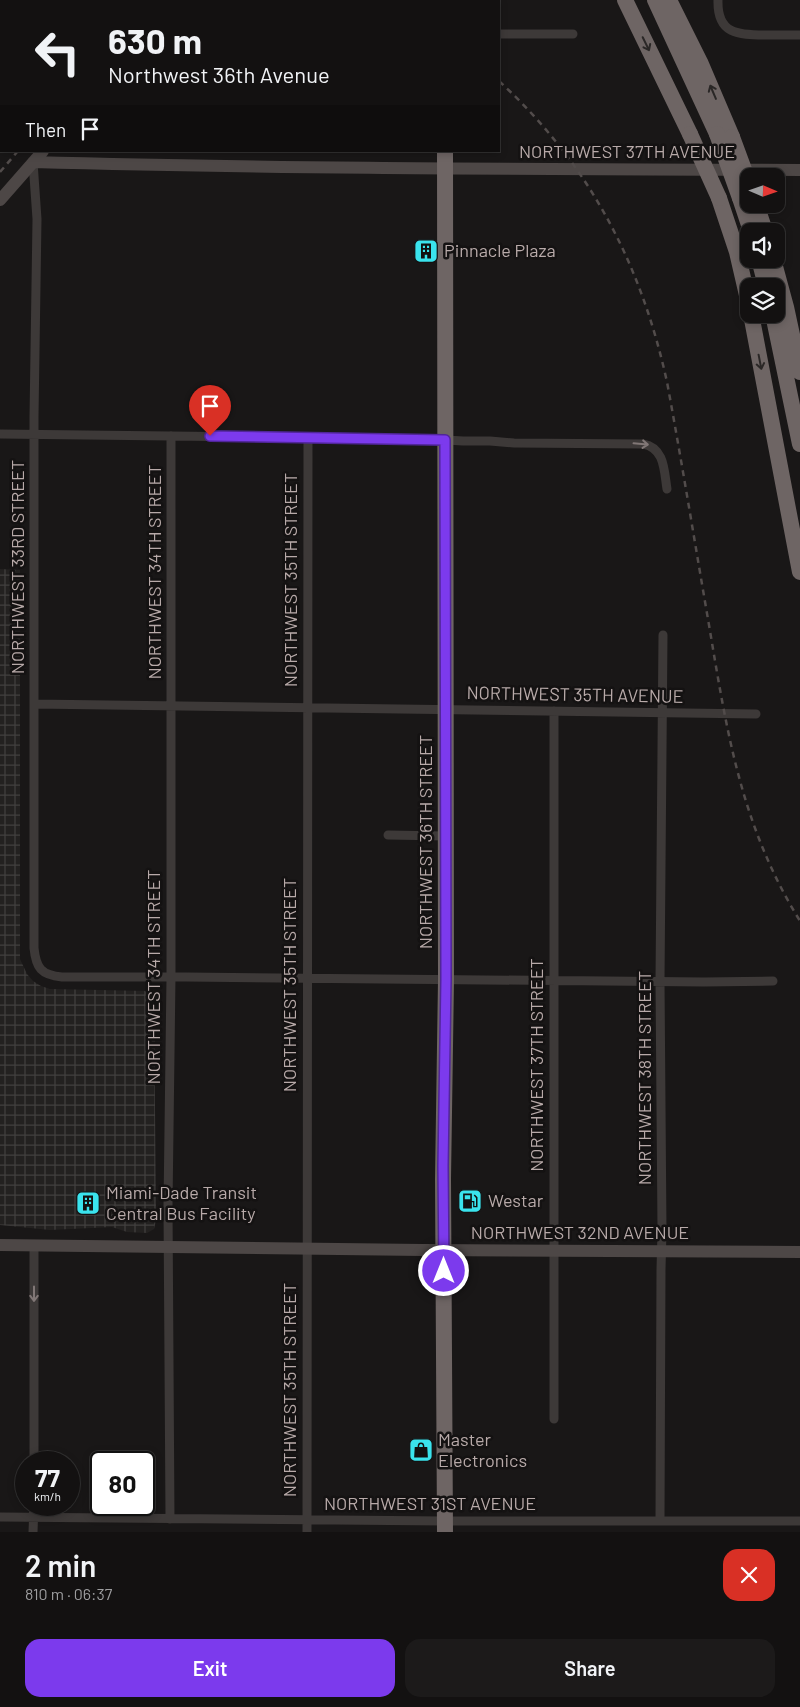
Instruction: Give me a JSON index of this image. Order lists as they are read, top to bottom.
{
  "streets": {
    "highway": ["NORTHWEST 36TH STREET"],
    "main road": ["NORTHWEST 37TH AVENUE", "NORTHWEST 32ND AVENUE"],
    "street": [
      "NORTHWEST 33RD STREET",
      "NORTHWEST 34TH STREET",
      "NORTHWEST 35TH STREET",
      "NORTHWEST 35TH AVENUE",
      "NORTHWEST 37TH STREET",
      "NORTHWEST 38TH STREET",
      "NORTHWEST 31ST AVENUE"
    ]
  },
  "crossings": [
    ["NORTHWEST 37TH AVENUE", "NORTHWEST 33RD STREET"],
    ["NORTHWEST 37TH AVENUE", "NORTHWEST 36TH STREET"],
    ["NORTHWEST 33RD STREET", "NORTHWEST 34TH STREET"],
    ["NORTHWEST 33RD STREET", "NORTHWEST 35TH AVENUE"],
    ["NORTHWEST 34TH STREET", "NORTHWEST 35TH AVENUE"],
    ["NORTHWEST 34TH STREET", "NORTHWEST 32ND AVENUE"],
    ["NORTHWEST 34TH STREET", "NORTHWEST 31ST AVENUE"],
    ["NORTHWEST 35TH STREET", "NORTHWEST 35TH AVENUE"],
    ["NORTHWEST 35TH STREET", "NORTHWEST 32ND AVENUE"],
    ["NORTHWEST 35TH STREET", "NORTHWEST 31ST AVENUE"],
    ["NORTHWEST 35TH AVENUE", "NORTHWEST 36TH STREET"],
    ["NORTHWEST 35TH AVENUE", "NORTHWEST 37TH STREET"],
    ["NORTHWEST 35TH AVENUE", "NORTHWEST 38TH STREET"],
    ["NORTHWEST 36TH STREET", "NORTHWEST 32ND AVENUE"],
    ["NORTHWEST 36TH STREET", "NORTHWEST 31ST AVENUE"],
    ["NORTHWEST 37TH STREET", "NORTHWEST 32ND AVENUE"],
    ["NORTHWEST 38TH STREET", "NORTHWEST 32ND AVENUE"],
    ["NORTHWEST 38TH STREET", "NORTHWEST 31ST AVENUE"]
  ],
  "places": {
    "building": ["Pinnacle Plaza", "Miami-Dade Transit Central Bus Facility"],
    "fuel station": ["Westar"],
    "shop": ["Master Electronics"]
  },
  "north": "right",
  "page": {
    "turn": ["630 m", "Northwest 36th Avenue"],
    "then": "Then",
    "speed": "77 km/h",
    "limit": "80",
    "heading": ["2 min", "810 m · 06:37"],
    "buttons": ["Exit", "Share"]
  }
}
